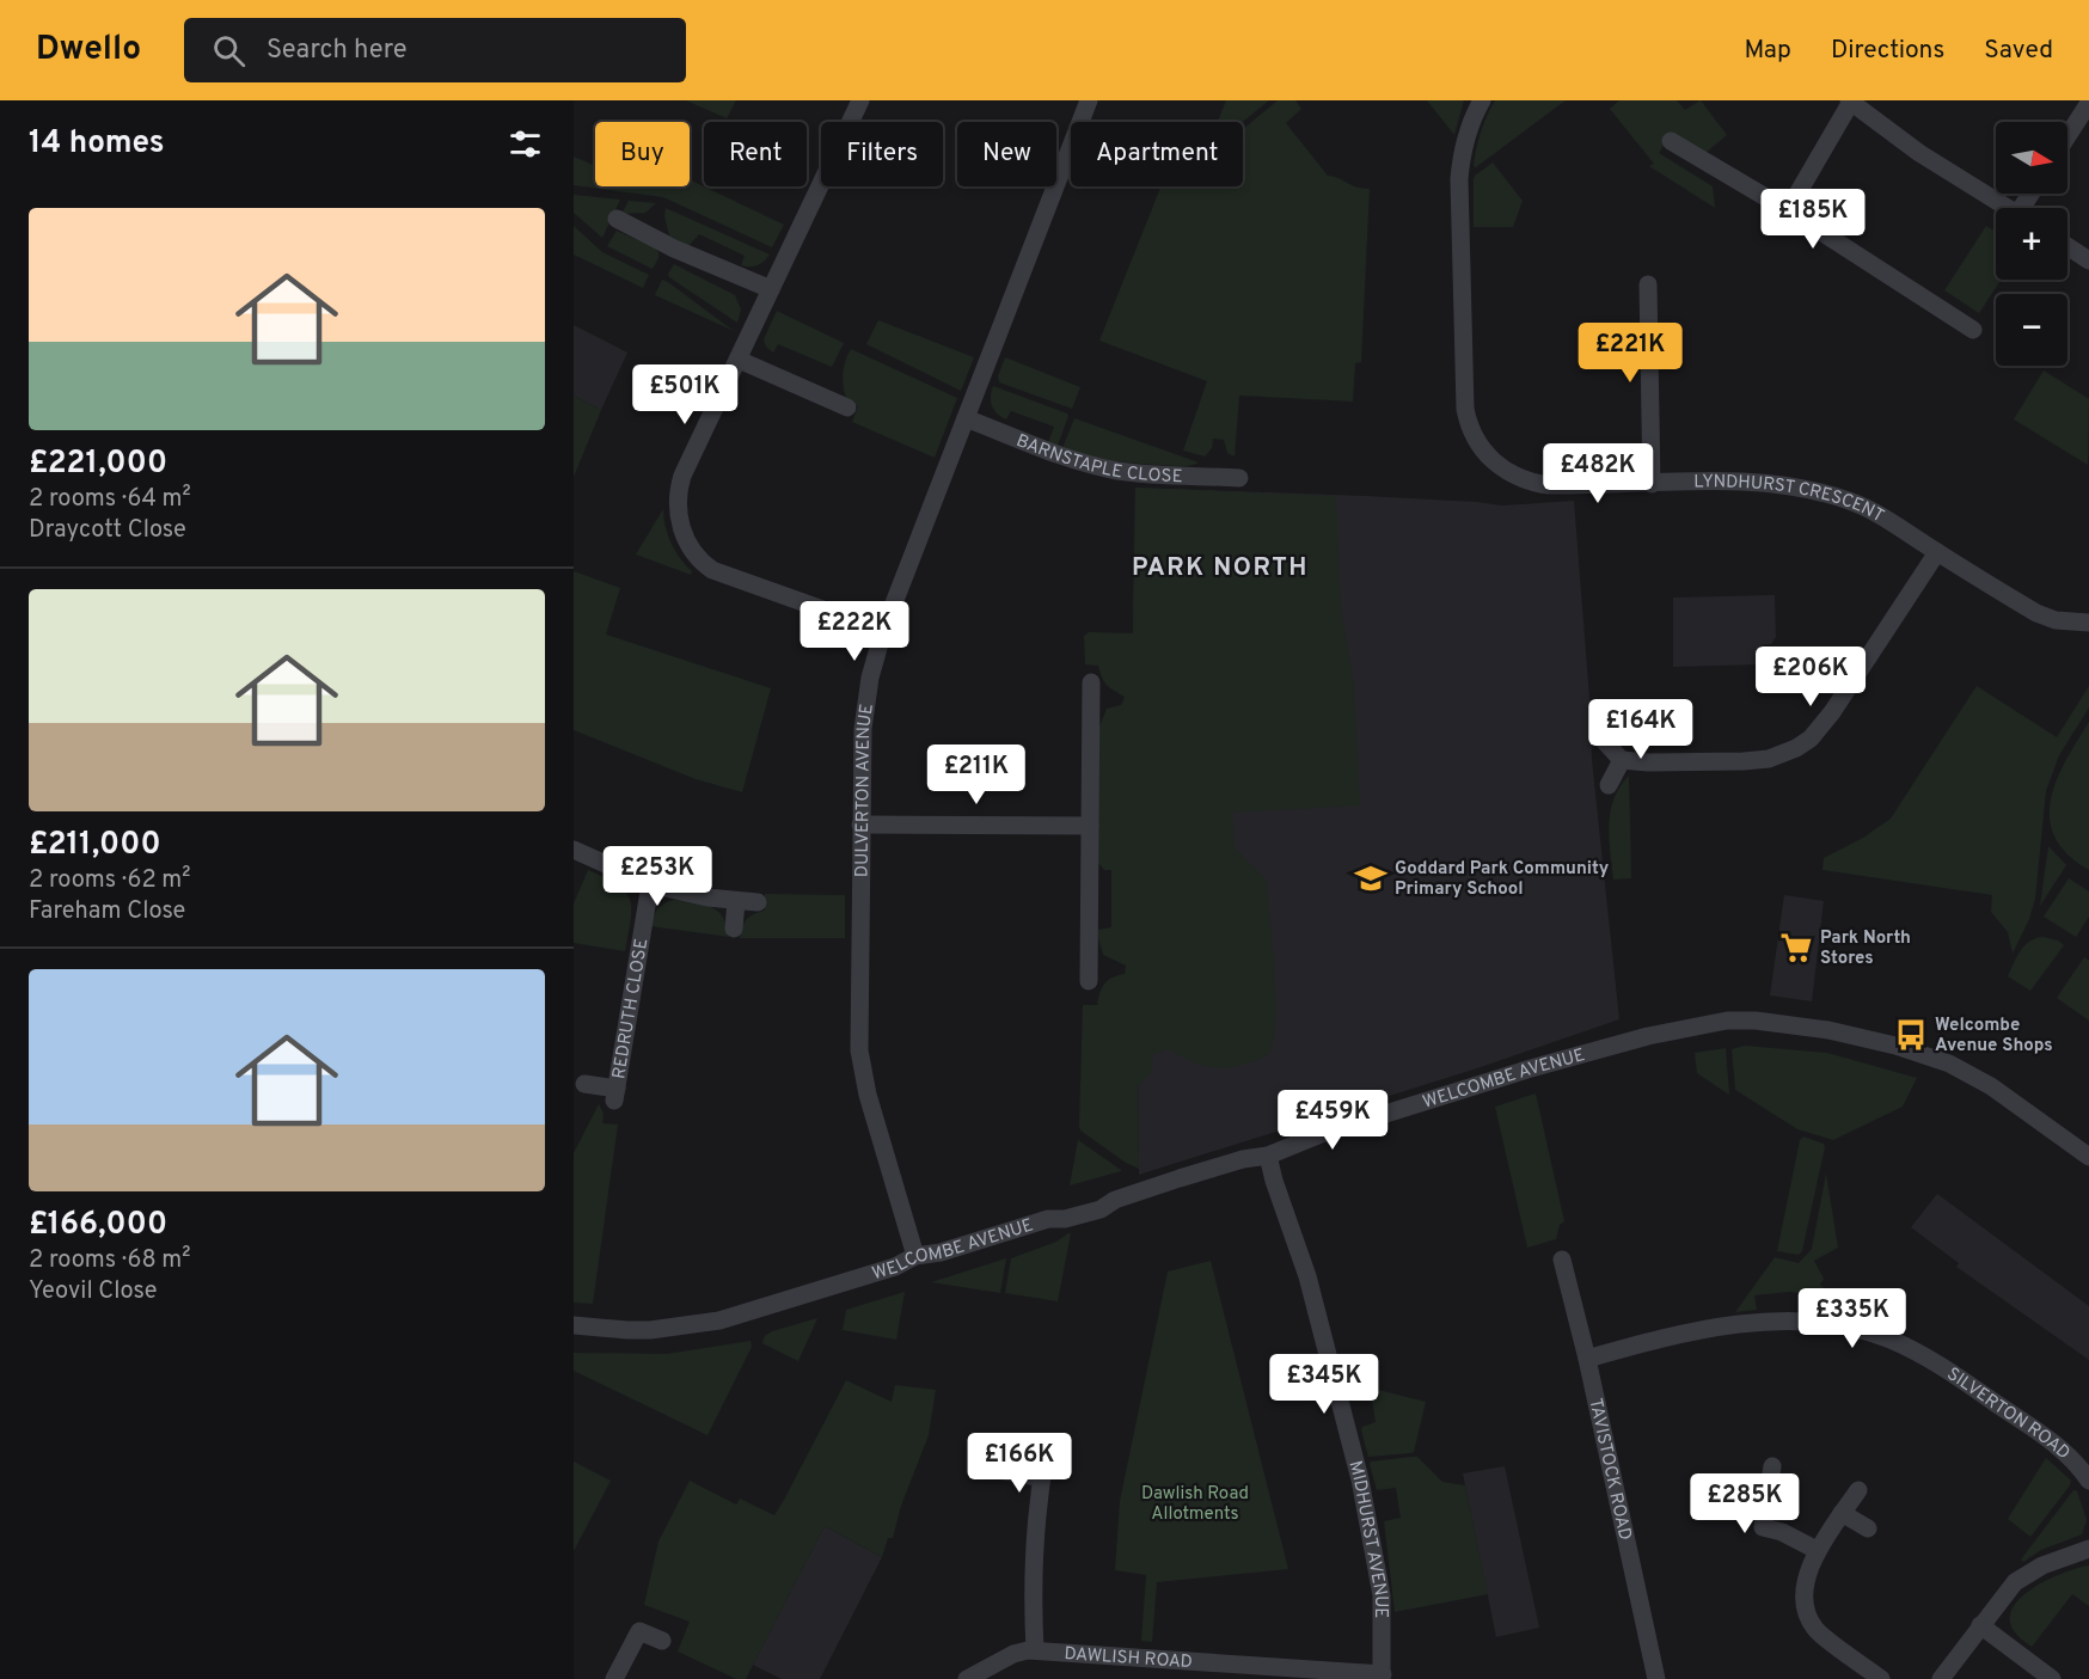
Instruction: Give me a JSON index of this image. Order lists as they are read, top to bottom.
{
  "streets": {
    "street": [
      "BARNSTAPLE CLOSE",
      "LYNDHURST CRESCENT",
      "DULVERTON AVENUE",
      "REDRUTH CLOSE",
      "WELCOMBE AVENUE",
      "SILVERTON ROAD",
      "TAVISTOCK ROAD",
      "MIDHURST AVENUE",
      "DAWLISH ROAD"
    ]
  },
  "crossings": [
    ["BARNSTAPLE CLOSE", "DULVERTON AVENUE"],
    ["DULVERTON AVENUE", "WELCOMBE AVENUE"],
    ["WELCOMBE AVENUE", "MIDHURST AVENUE"],
    ["SILVERTON ROAD", "TAVISTOCK ROAD"],
    ["MIDHURST AVENUE", "DAWLISH ROAD"]
  ],
  "districts": ["PARK NORTH"],
  "parks": ["Dawlish Road Allotments"],
  "places": {
    "school or university": ["Goddard Park Community Primary School"],
    "supermarket": ["Park North Stores"],
    "bus stop": ["Welcombe Avenue Shops"]
  },
  "north": "right",
  "page": {
    "header": "Dwello",
    "search": "Search here",
    "nav": ["Map", "Directions", "Saved"],
    "heading": "14 homes",
    "map_buttons": ["+", "−"],
    "chip": [
      "Buy",
      "Rent",
      "Filters",
      "New",
      "Apartment"
    ],
    "list": [
      {
        "name": "£221,000",
        "note": "2 rooms · 64 m² · Draycott Close"
      },
      {
        "name": "£211,000",
        "note": "2 rooms · 62 m² · Fareham Close"
      },
      {
        "name": "£166,000",
        "note": "2 rooms · 68 m² · Yeovil Close"
      }
    ],
    "price": [
      "£185K",
      "£221K",
      "£501K",
      "£482K",
      "£222K",
      "£206K",
      "£164K",
      "£211K",
      "£253K",
      "£459K",
      "£335K",
      "£345K",
      "£166K",
      "£285K"
    ]
  }
}
